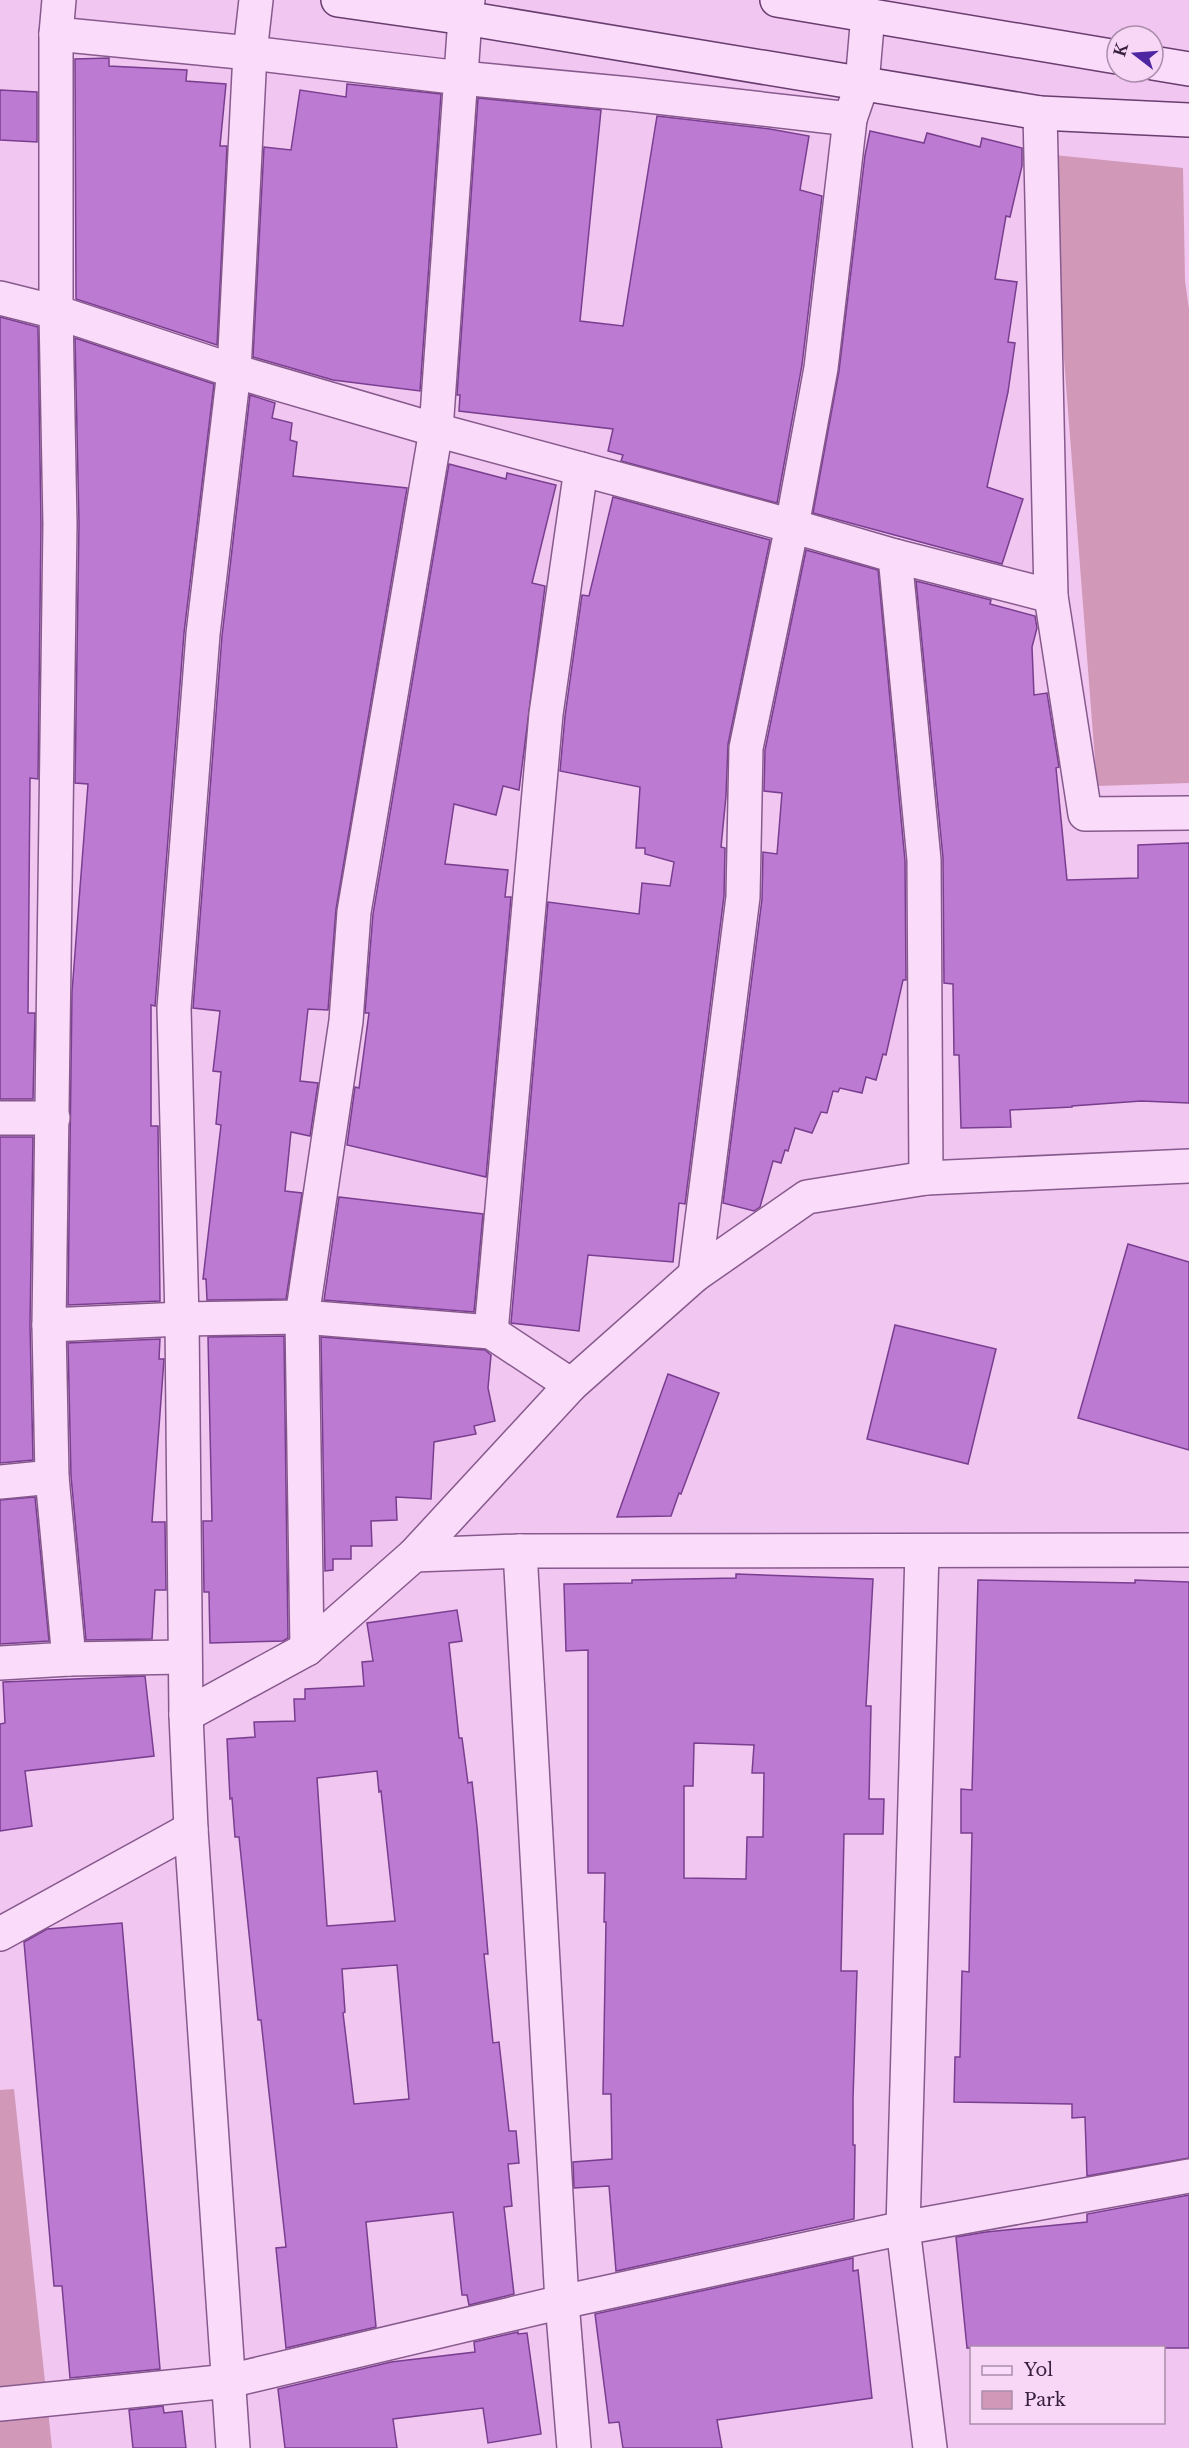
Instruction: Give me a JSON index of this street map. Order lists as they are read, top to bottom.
{
  "legend": ["Yol", "Park"],
  "north": "left"
}
